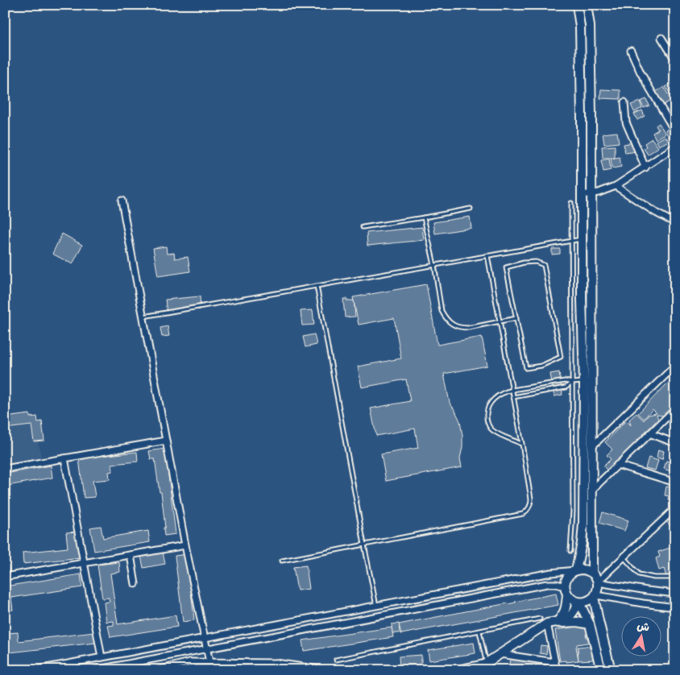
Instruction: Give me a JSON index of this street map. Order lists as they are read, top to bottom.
{
  "north": "top"
}
